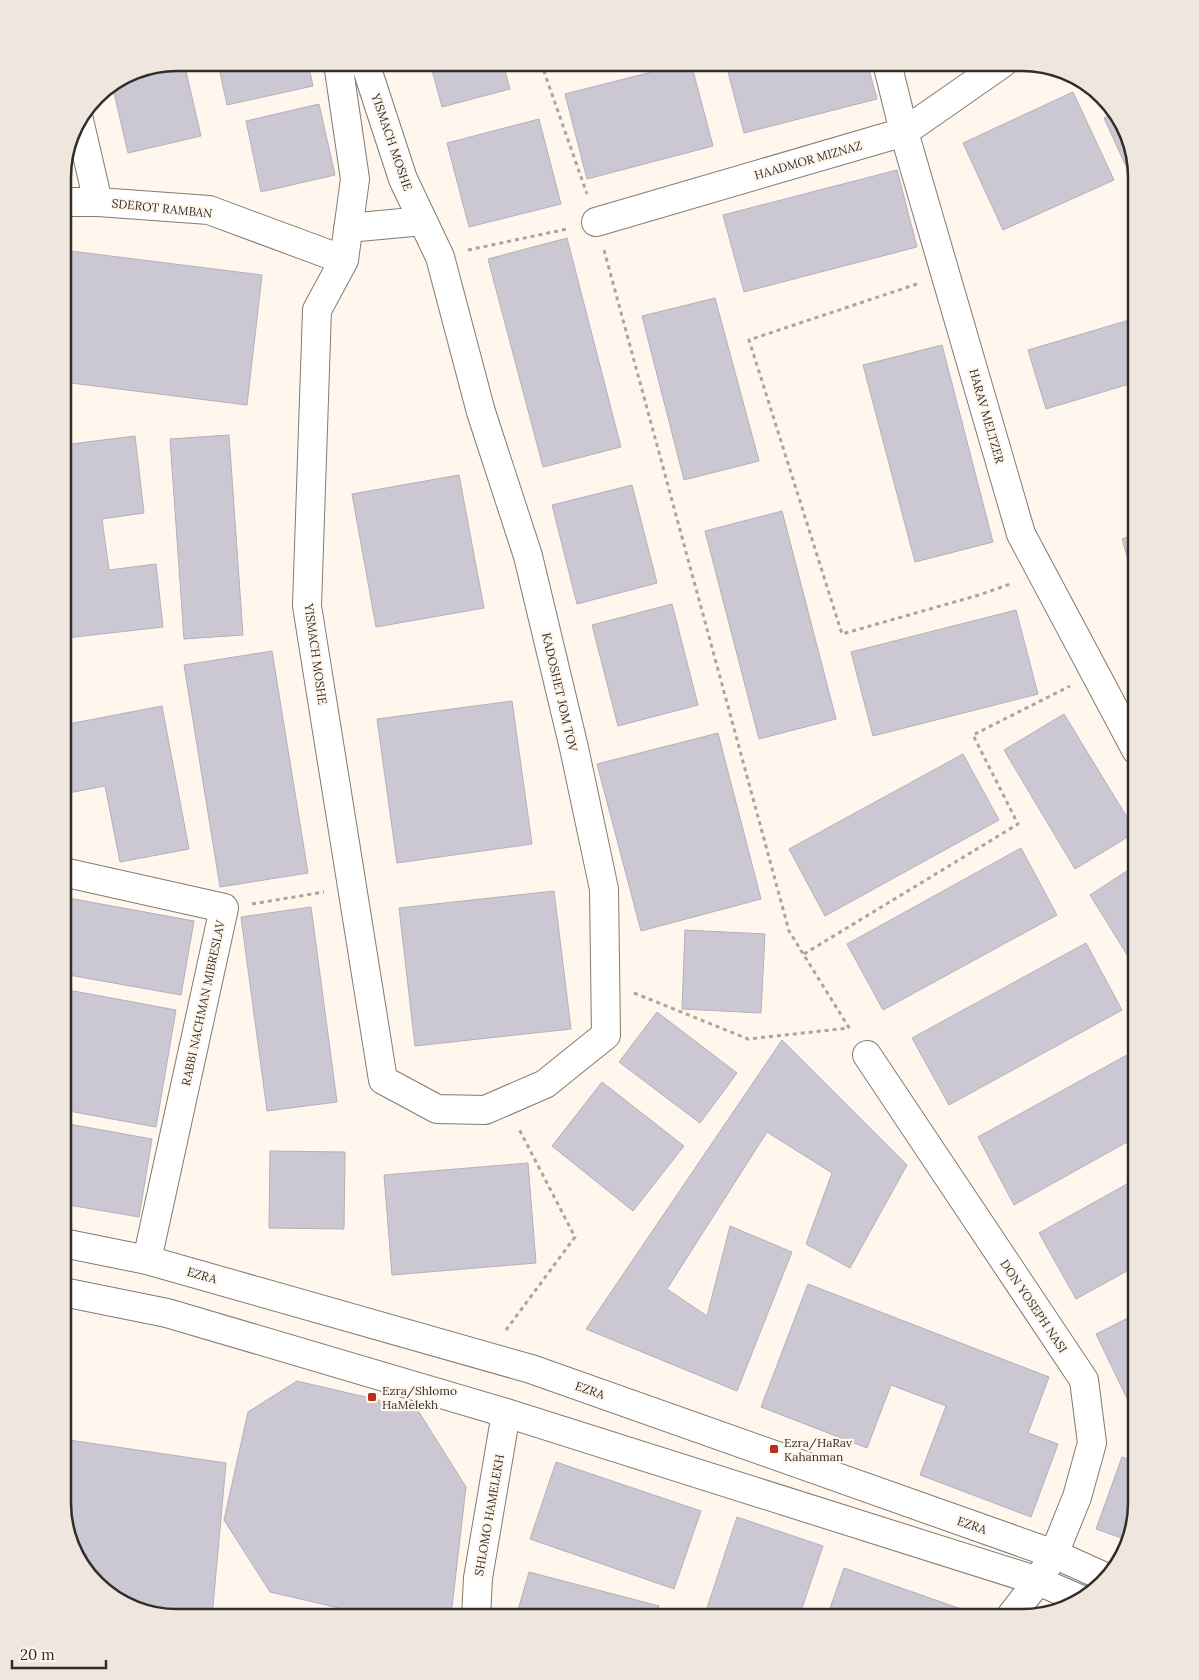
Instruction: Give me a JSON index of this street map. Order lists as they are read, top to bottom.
{
  "streets": {
    "street": [
      "YISMACH MOSHE",
      "HAADMOR MIZNAZ",
      "SDEROT RAMBAN",
      "HARAV MELTZER",
      "KADOSHET JOM TOV",
      "RABBI NACHMAN MIBRESLAV",
      "EZRA",
      "DON YOSEPH NASI",
      "SHLOMO HAMELEKH"
    ]
  },
  "crossings": [
    ["YISMACH MOSHE", "SDEROT RAMBAN"],
    ["YISMACH MOSHE", "KADOSHET JOM TOV"],
    ["HAADMOR MIZNAZ", "HARAV MELTZER"],
    ["RABBI NACHMAN MIBRESLAV", "EZRA"],
    ["EZRA", "DON YOSEPH NASI"]
  ],
  "places": {
    "transit": ["Ezra/Shlomo HaMelekh", "Ezra/HaRav Kahanman"]
  },
  "scale_bar": "20 m"
}
